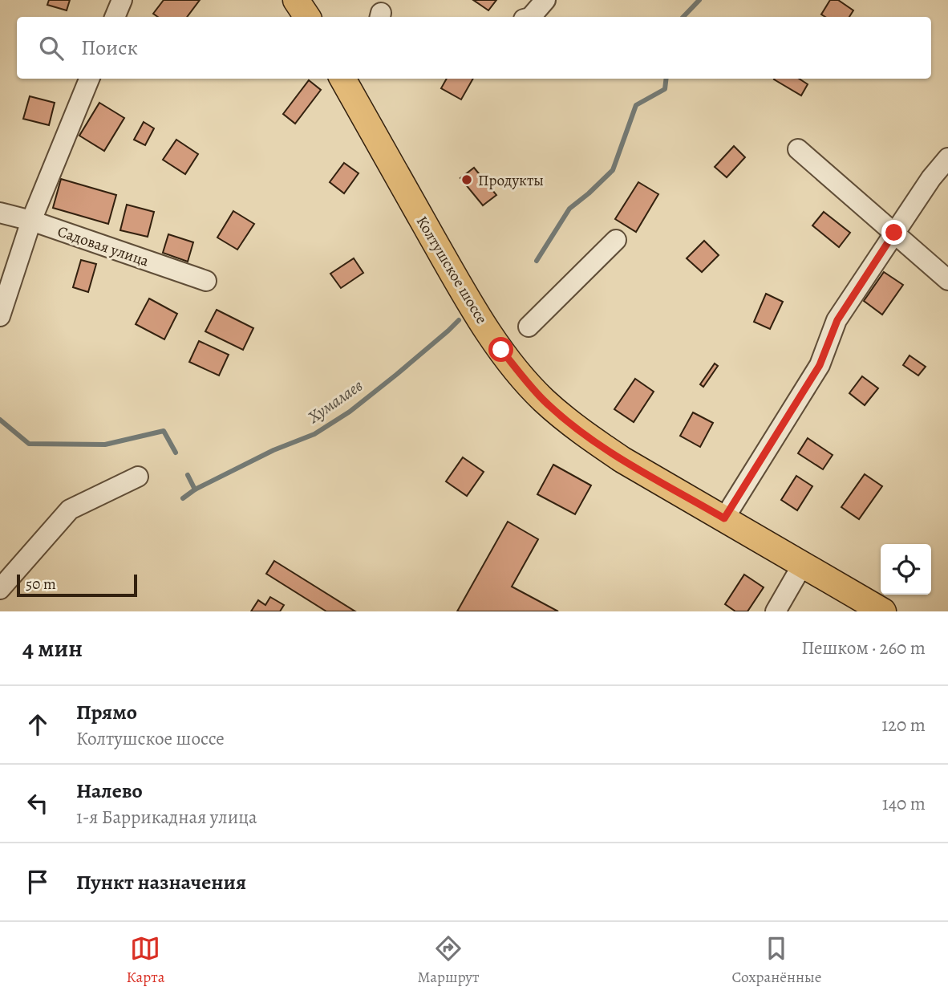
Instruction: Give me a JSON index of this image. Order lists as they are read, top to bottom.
{
  "streets": {
    "main road": ["Колтушское шоссе"],
    "street": ["Садовая улица"]
  },
  "water": ["Хумалаев"],
  "places": ["Продукты"],
  "scale_bar": "50 m",
  "page": {
    "search": "Поиск",
    "scale": "50 m",
    "heading": ["4 мин", "Пешком · 260 m"],
    "list": [
      ["Прямо", "Колтушское шоссе", "120 m"],
      ["Налево", "1-я Баррикадная улица", "140 m"],
      "Пункт назначения"
    ],
    "nav": ["Карта", "Маршрут", "Сохранённые"]
  }
}
